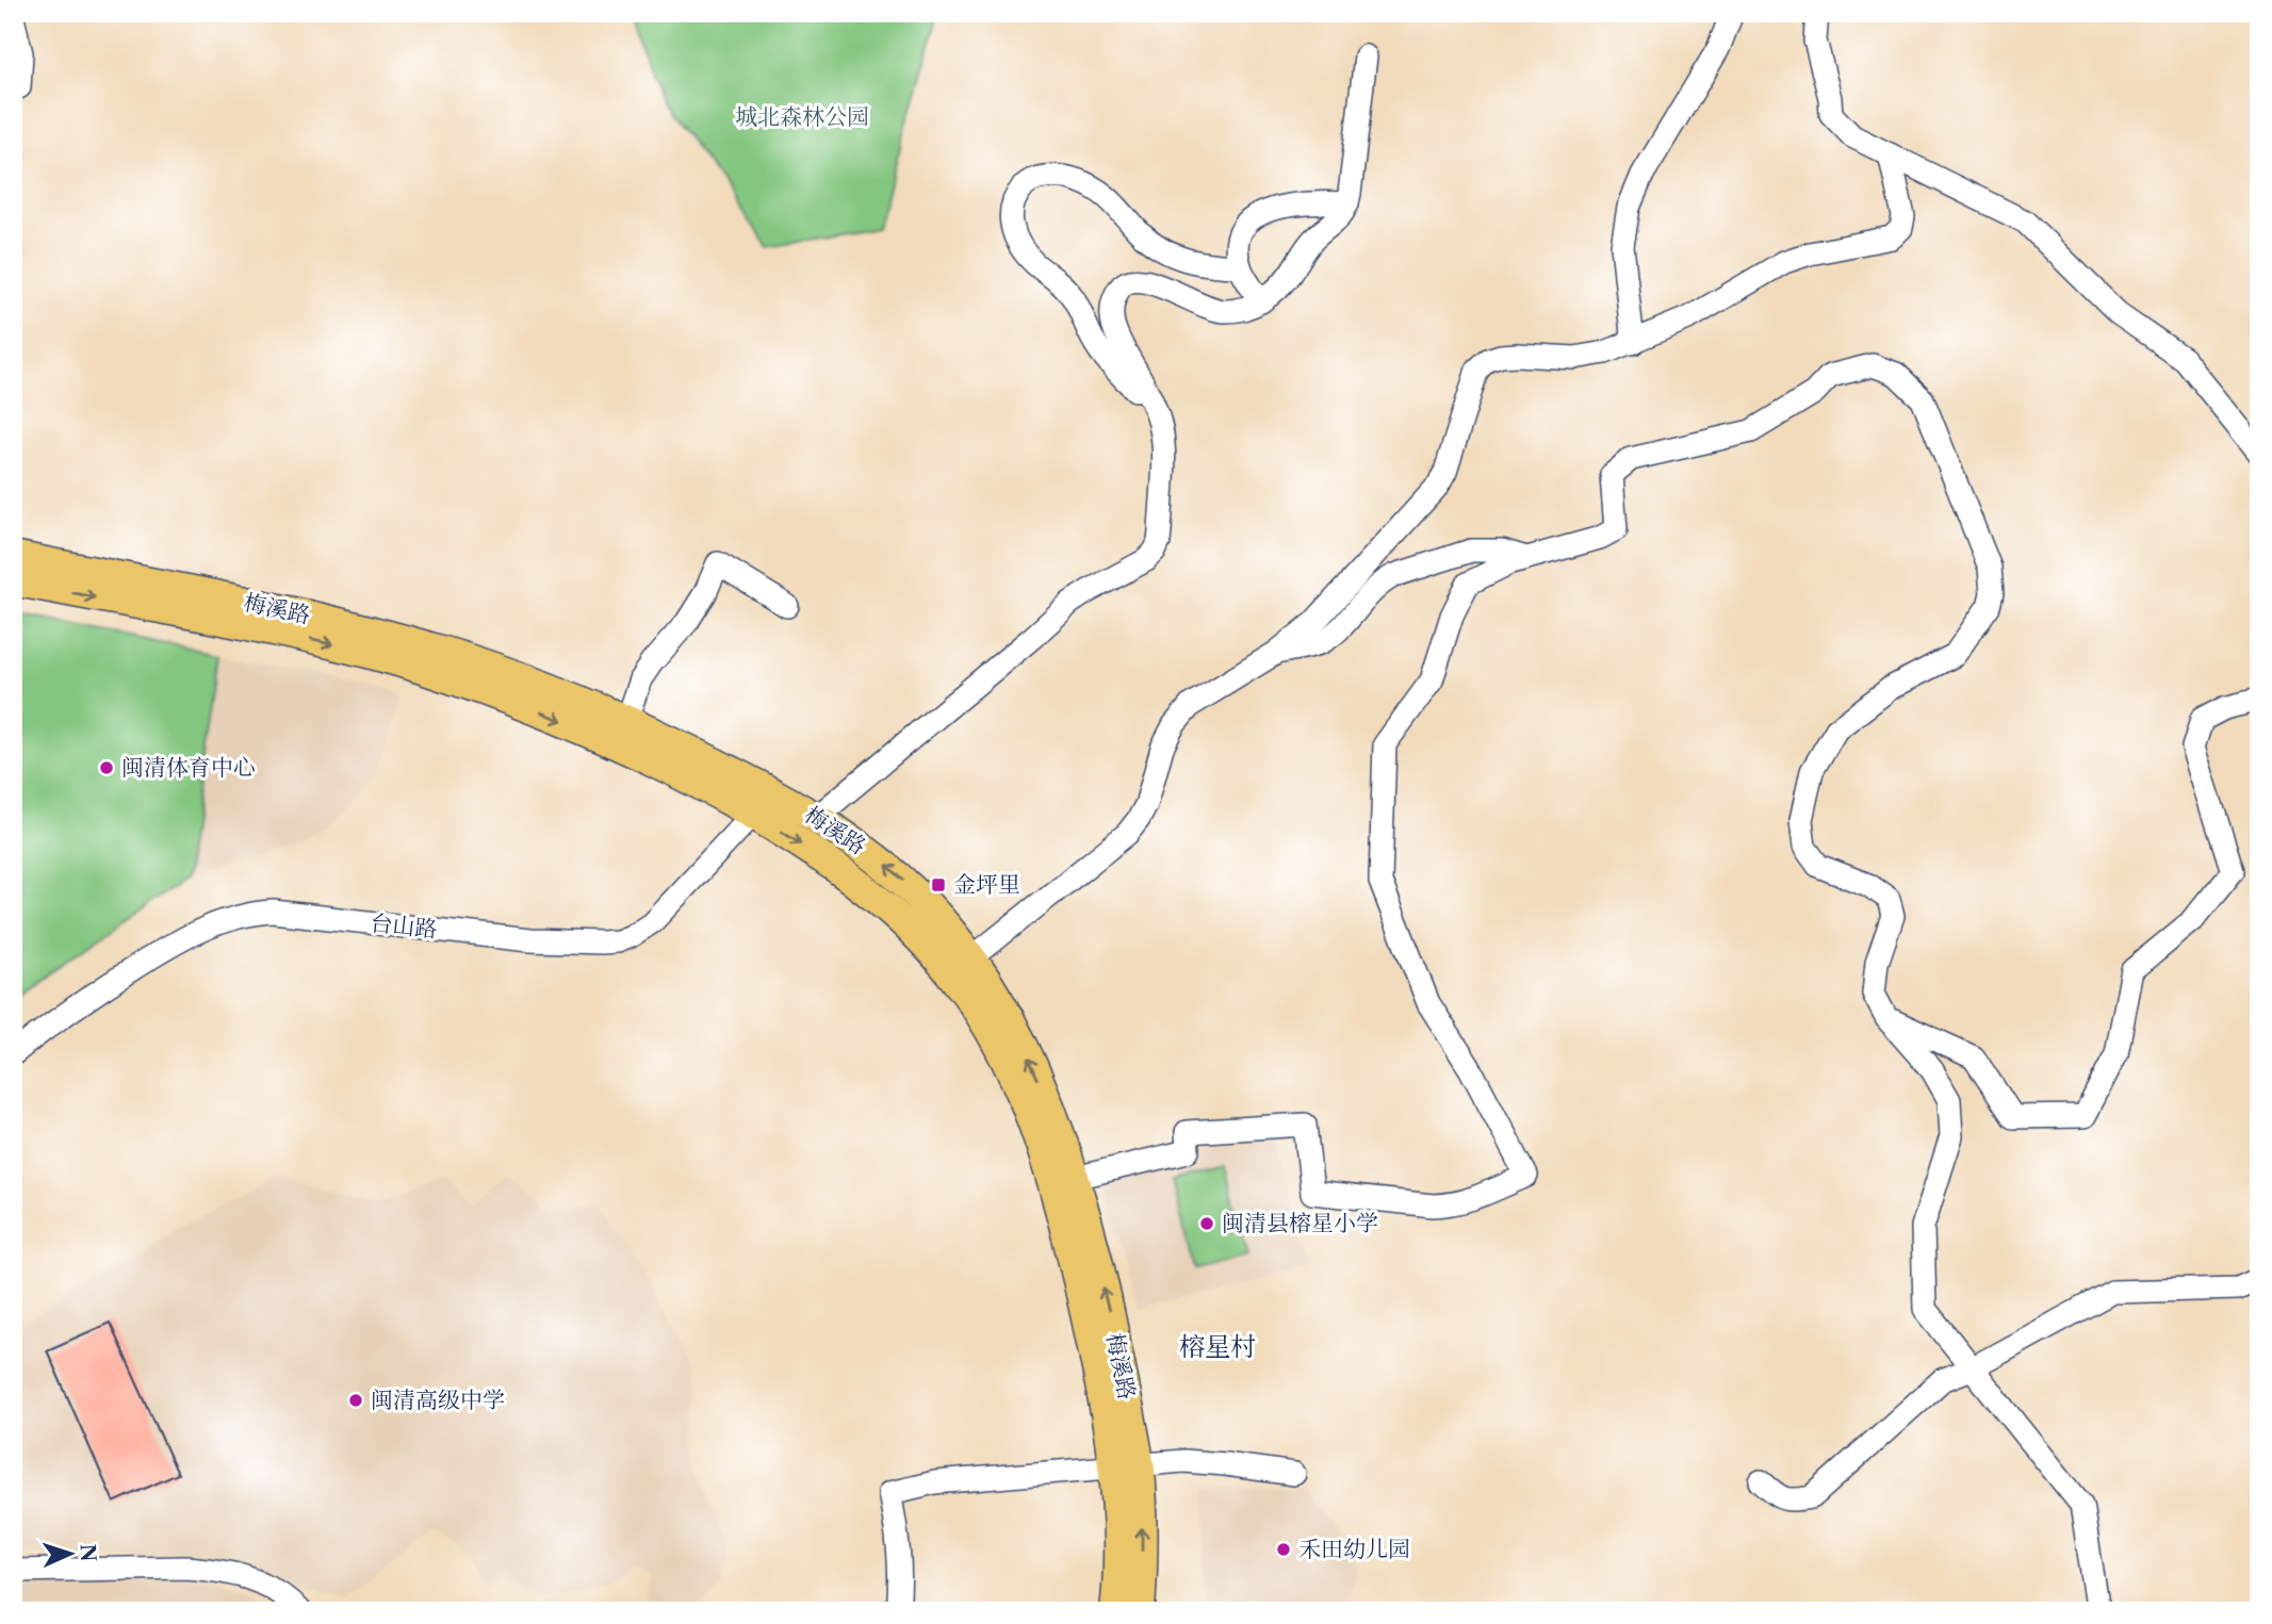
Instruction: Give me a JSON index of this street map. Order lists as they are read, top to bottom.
{
  "streets": {
    "main road": ["梅溪路"],
    "street": ["台山路"]
  },
  "crossings": [
    ["梅溪路", "台山路"]
  ],
  "districts": ["榕星村"],
  "parks": ["城北森林公园"],
  "places": {
    "other": [
      "闽清体育中心",
      "闽清县榕星小学",
      "闽清高级中学",
      "禾田幼儿园"
    ],
    "transit": ["金坪里"]
  },
  "north": "right"
}
